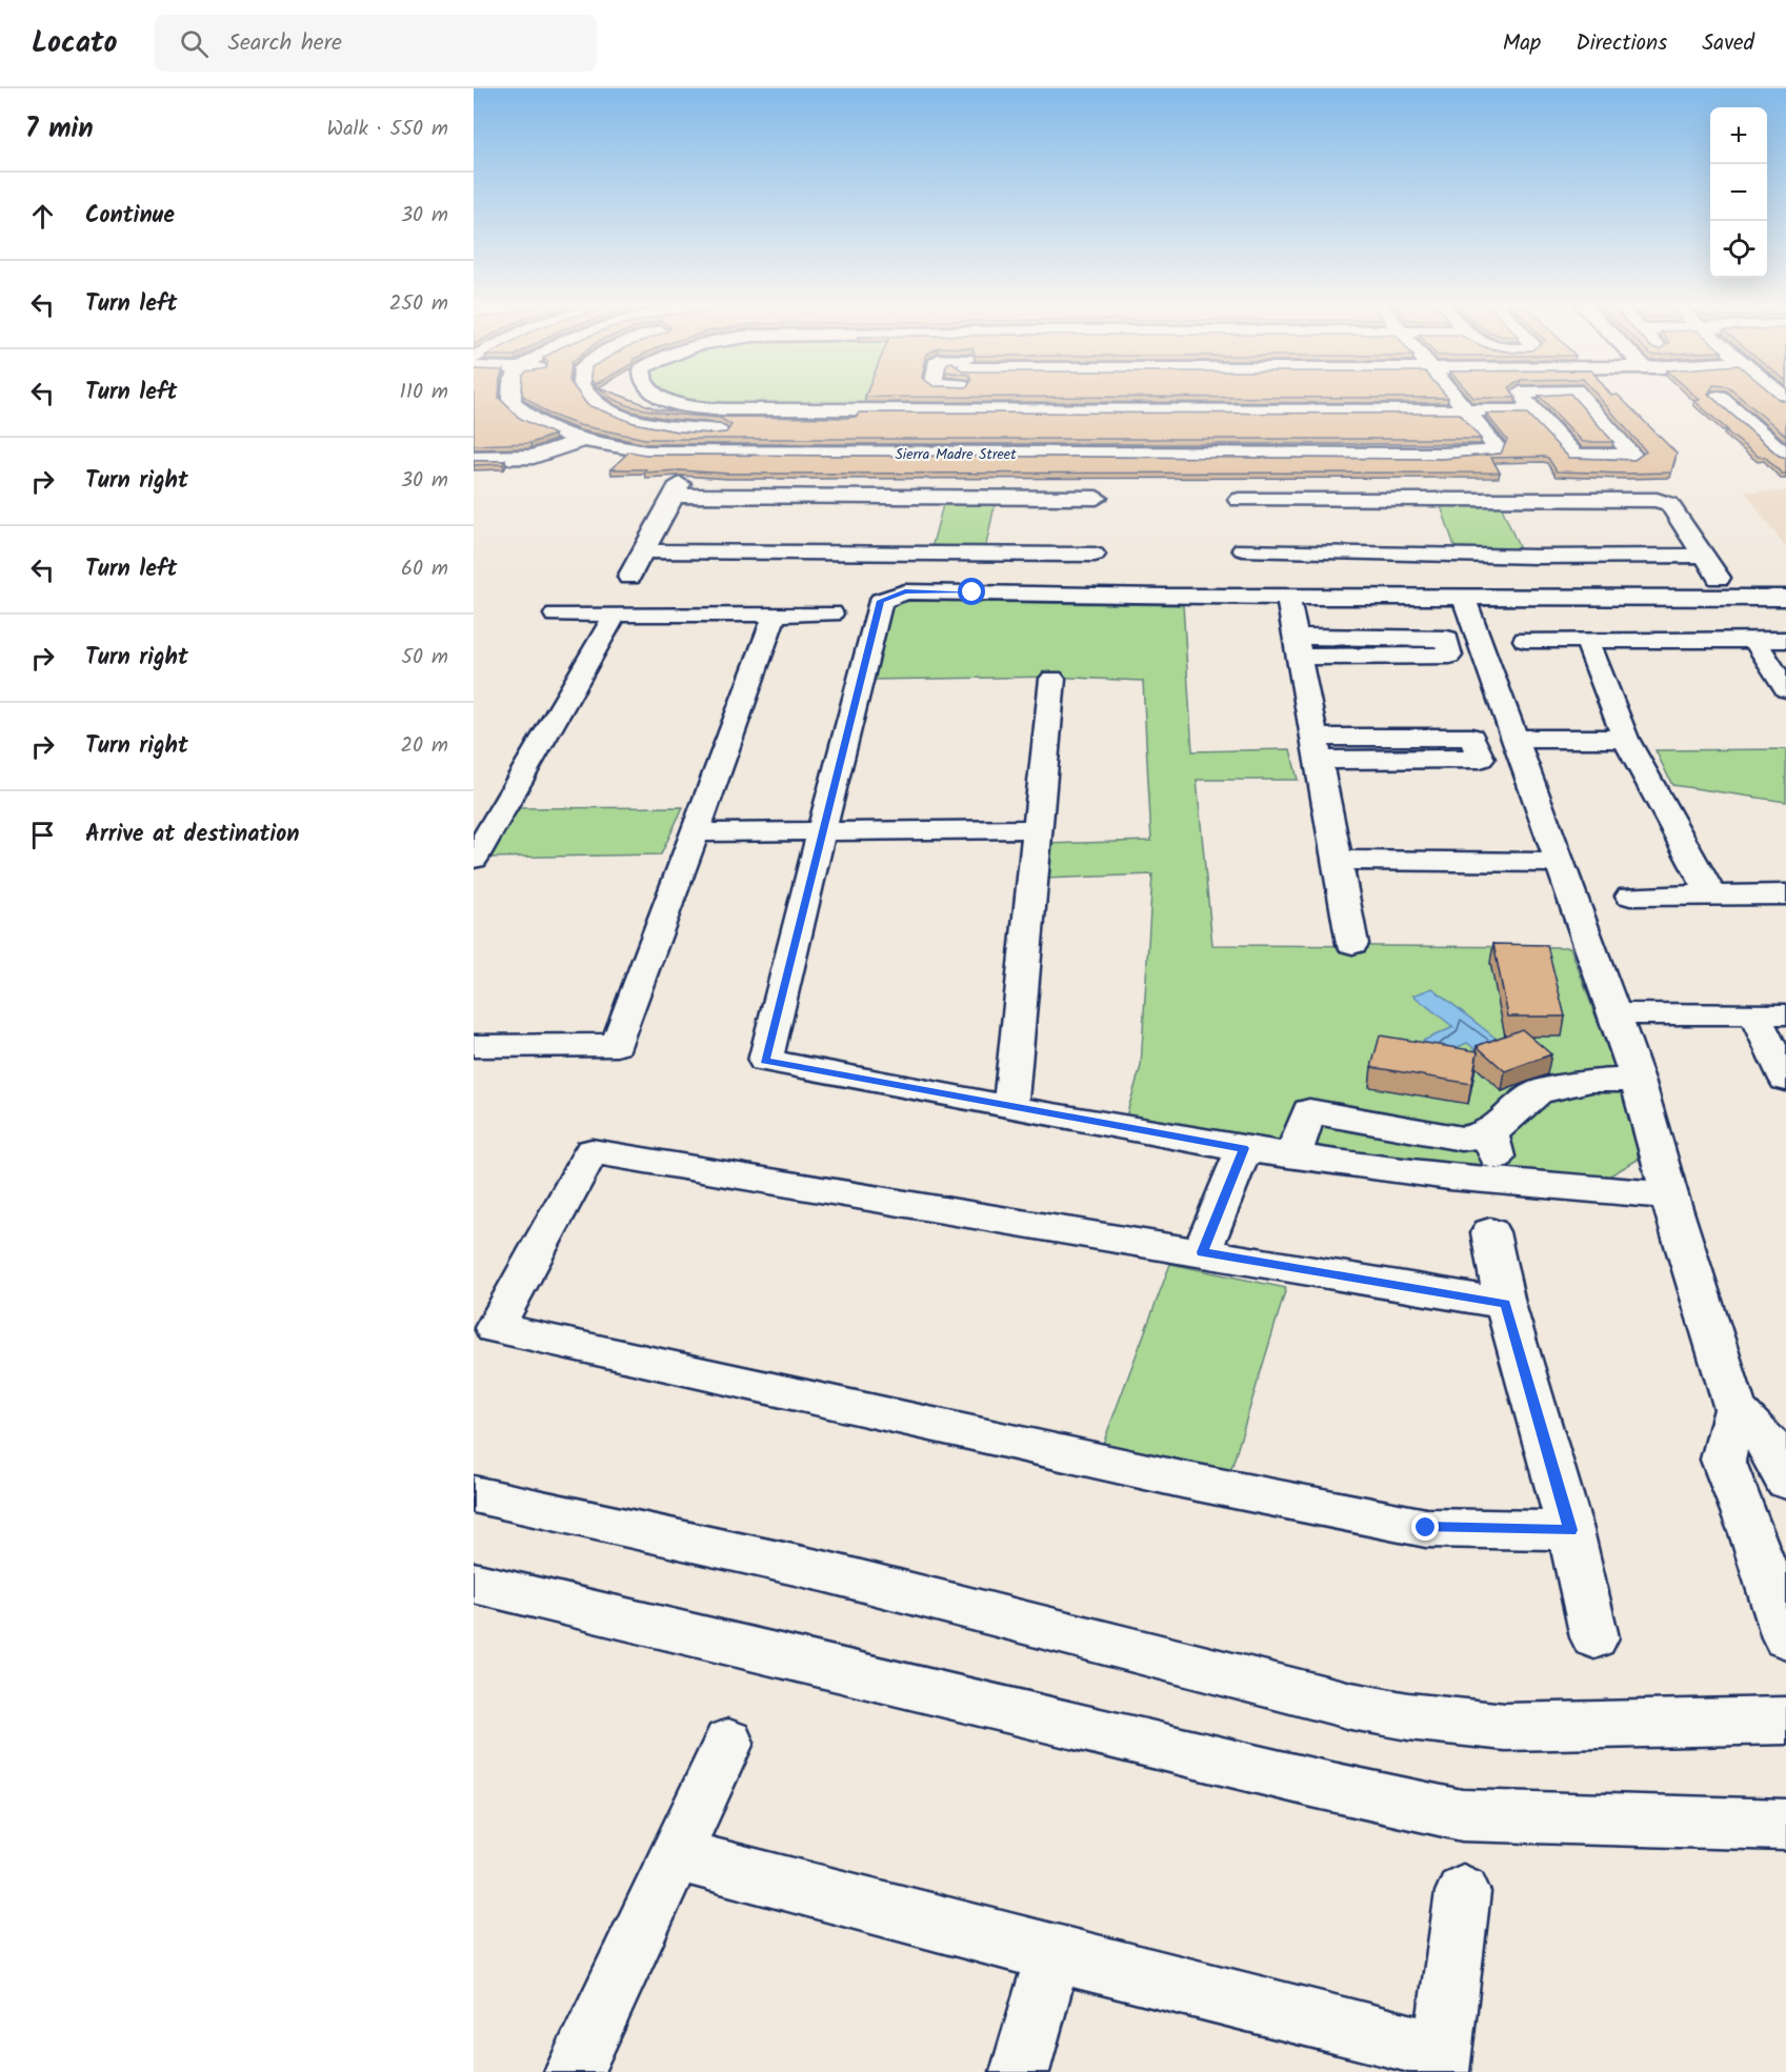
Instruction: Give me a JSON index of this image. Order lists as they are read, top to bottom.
{
  "streets": {
    "street": ["Sierra Madre Street"]
  },
  "page": {
    "header": "Locato",
    "search": "Search here",
    "nav": ["Map", "Directions", "Saved"],
    "heading": ["7 min", "Walk · 550 m"],
    "map_buttons": ["+", "−"],
    "list": [
      ["Continue", "30 m"],
      ["Turn left", "250 m"],
      ["Turn left", "110 m"],
      ["Turn right", "30 m"],
      ["Turn left", "60 m"],
      ["Turn right", "50 m"],
      ["Turn right", "20 m"],
      "Arrive at destination"
    ]
  }
}
